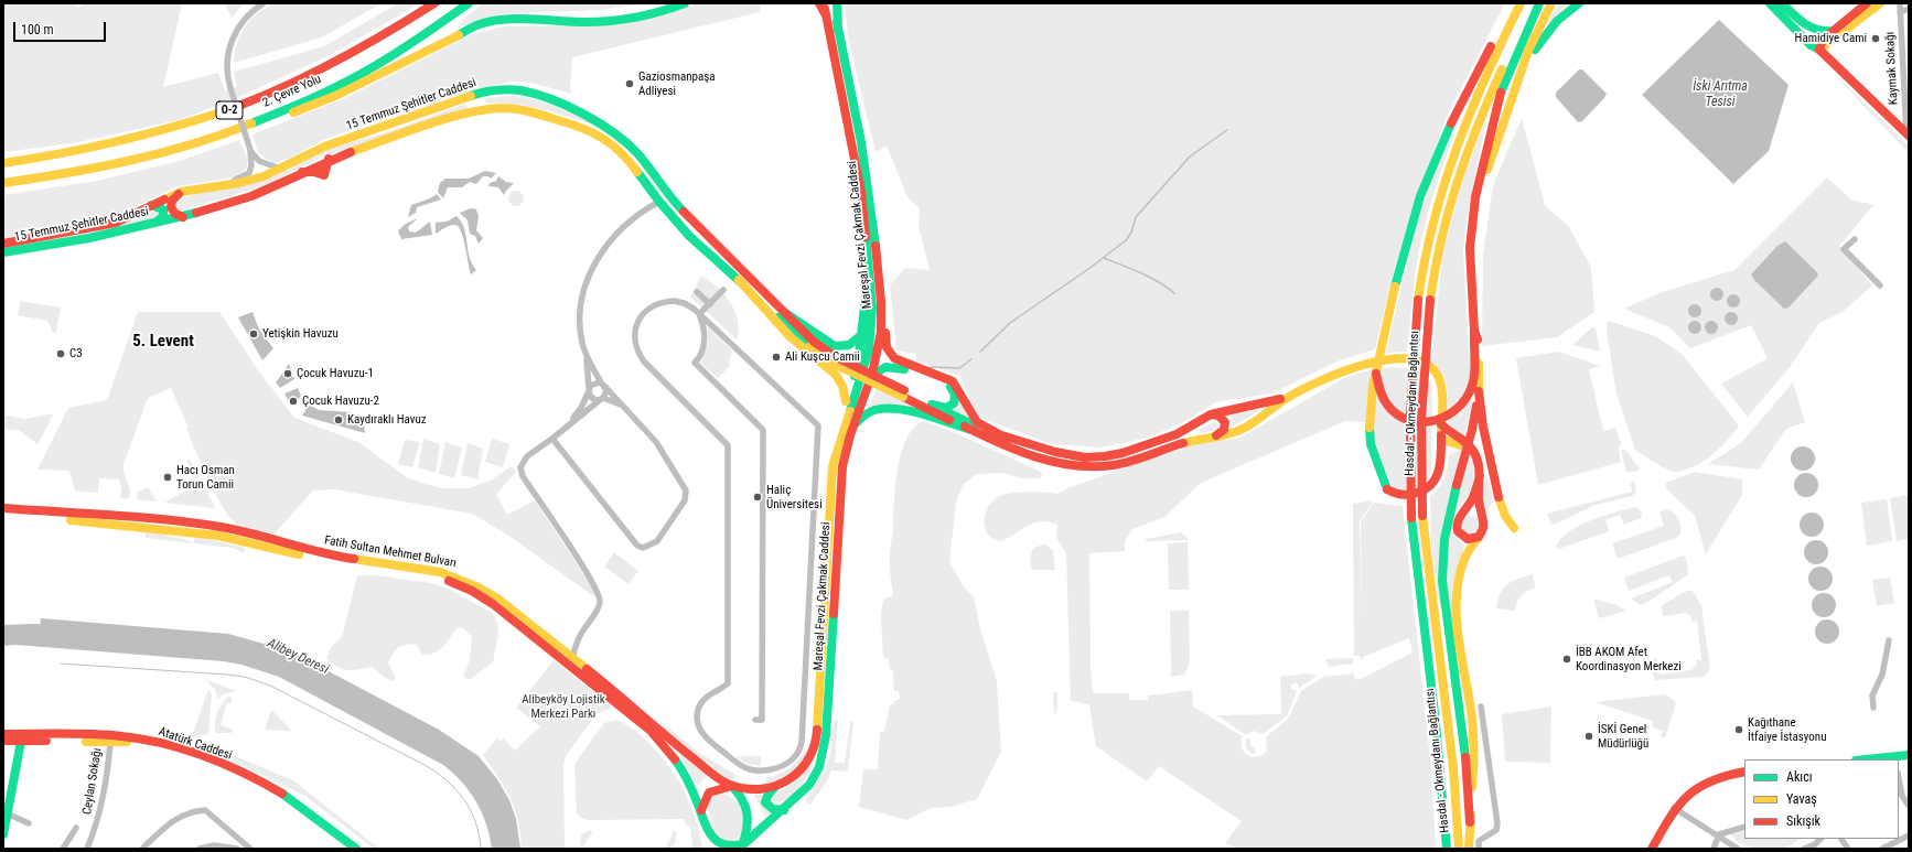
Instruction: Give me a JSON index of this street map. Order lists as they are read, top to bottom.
{
  "streets": {
    "main road": [
      "2. Çevre Yolu",
      "15 Temmuz Şehitler Caddesi",
      "O-2",
      "Mareşal Fevzi Çakmak Caddesi",
      "Hasdal - Okmeydanı Bağlantısı",
      "Fatih Sultan Mehmet Bulvarı",
      "Atatürk Caddesi"
    ],
    "street": ["Kaymak Sokağı", "Ceylan Sokağı"]
  },
  "crossings": [
    ["Mareşal Fevzi Çakmak Caddesi", "Fatih Sultan Mehmet Bulvarı"],
    ["Atatürk Caddesi", "Ceylan Sokağı"]
  ],
  "districts": ["5. Levent"],
  "water": ["İski Arıtma Tesisi", "Alibey Deresi"],
  "parks": ["Alibeyköy Lojistik Merkezi Parkı"],
  "places": [
    "Hamidiye Cami",
    "Gaziosmanpaşa Adliyesi",
    "Yetişkin Havuzu",
    "C3",
    "Ali Kuşcu Camii",
    "Çocuk Havuzu-1",
    "Çocuk Havuzu-2",
    "Kaydıraklı Havuz",
    "Hacı Osman Torun Camii",
    "Haliç Üniversitesi",
    "İBB AKOM Afet Koordinasyon Merkezi",
    "Kağıthane İtfaiye İstasyonu",
    "İSKİ Genel Müdürlüğü"
  ],
  "legend": ["Akıcı", "Yavaş", "Sıkışık"],
  "scale_bar": "100 m"
}
